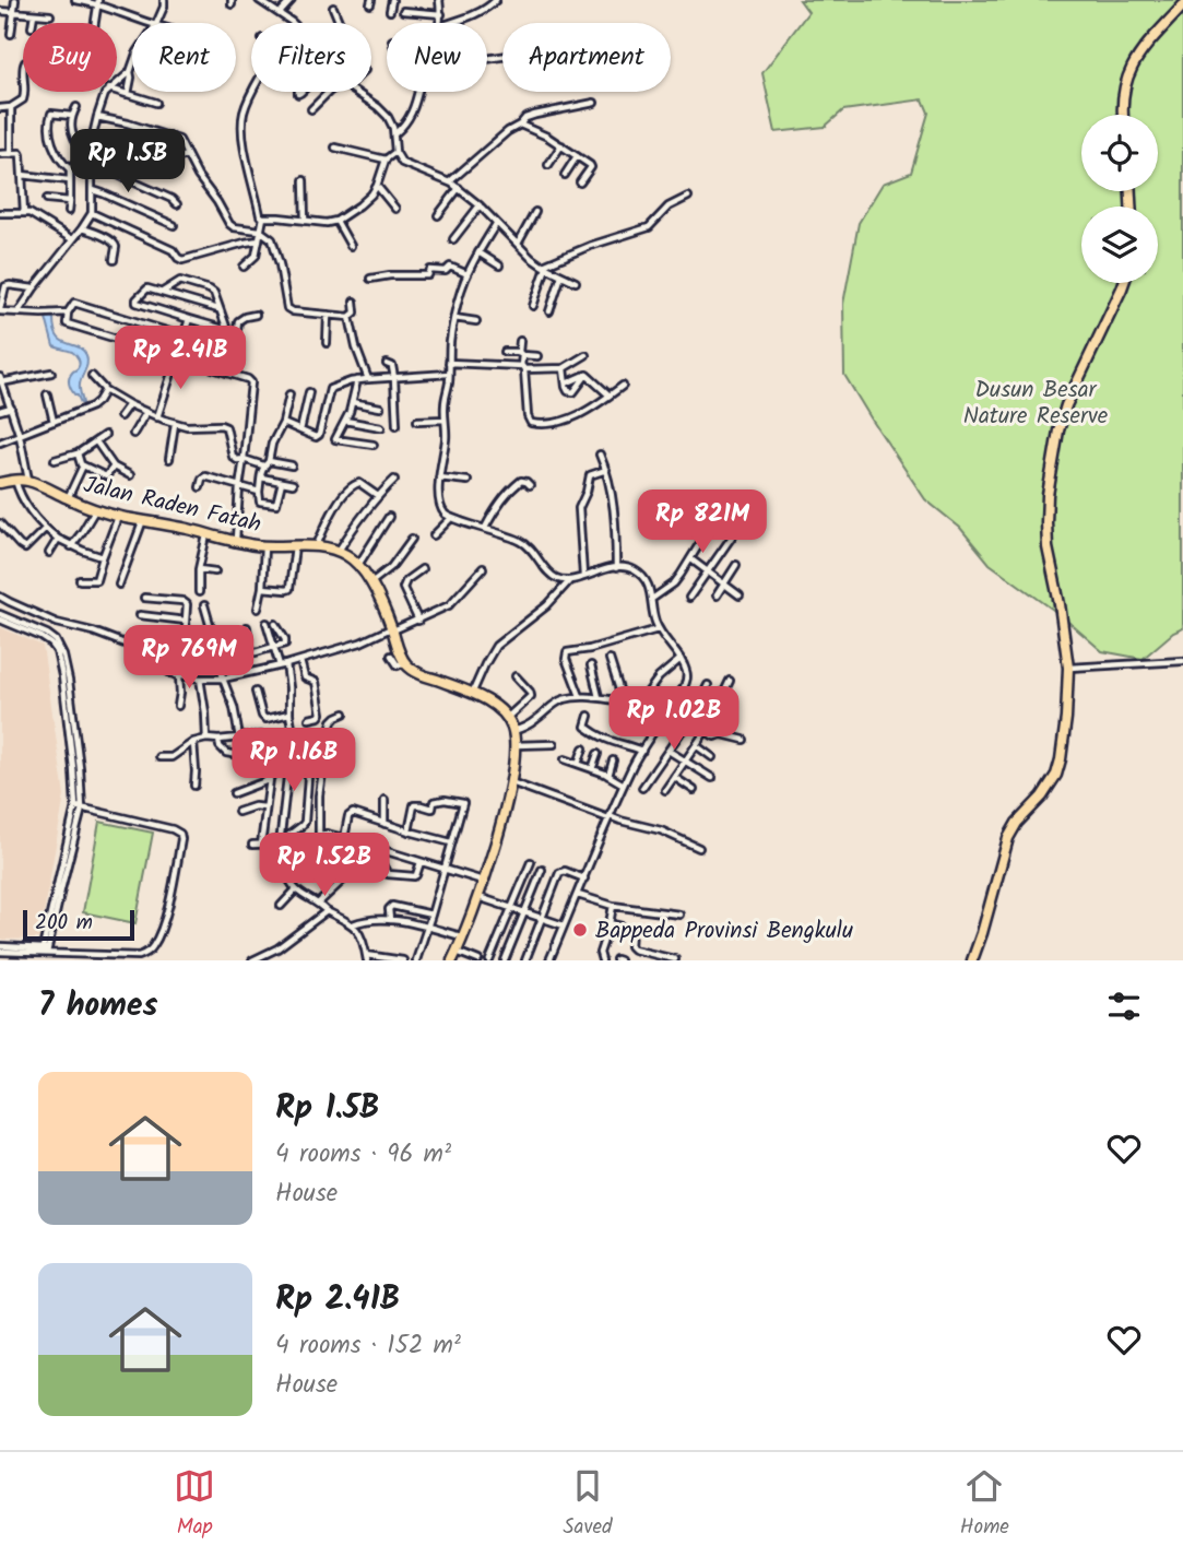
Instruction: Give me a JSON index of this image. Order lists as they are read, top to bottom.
{
  "streets": {
    "highway": ["Jalan Raden Fatah"]
  },
  "parks": ["Dusun Besar Nature Reserve"],
  "places": ["Bappeda Provinsi Bengkulu"],
  "scale_bar": "200 m",
  "page": {
    "chip": [
      "Buy",
      "Rent",
      "Filters",
      "New",
      "Apartment"
    ],
    "price": [
      "Rp 1.5B",
      "Rp 2.41B",
      "Rp 821M",
      "Rp 769M",
      "Rp 1.02B",
      "Rp 1.16B",
      "Rp 1.52B"
    ],
    "scale": "200 m",
    "heading": "7 homes",
    "list": [
      {
        "name": "Rp 1.5B",
        "note": "4 rooms · 96 m² · House"
      },
      {
        "name": "Rp 2.41B",
        "note": "4 rooms · 152 m² · House"
      }
    ],
    "tabs": ["Map", "Saved", "Home"]
  }
}
